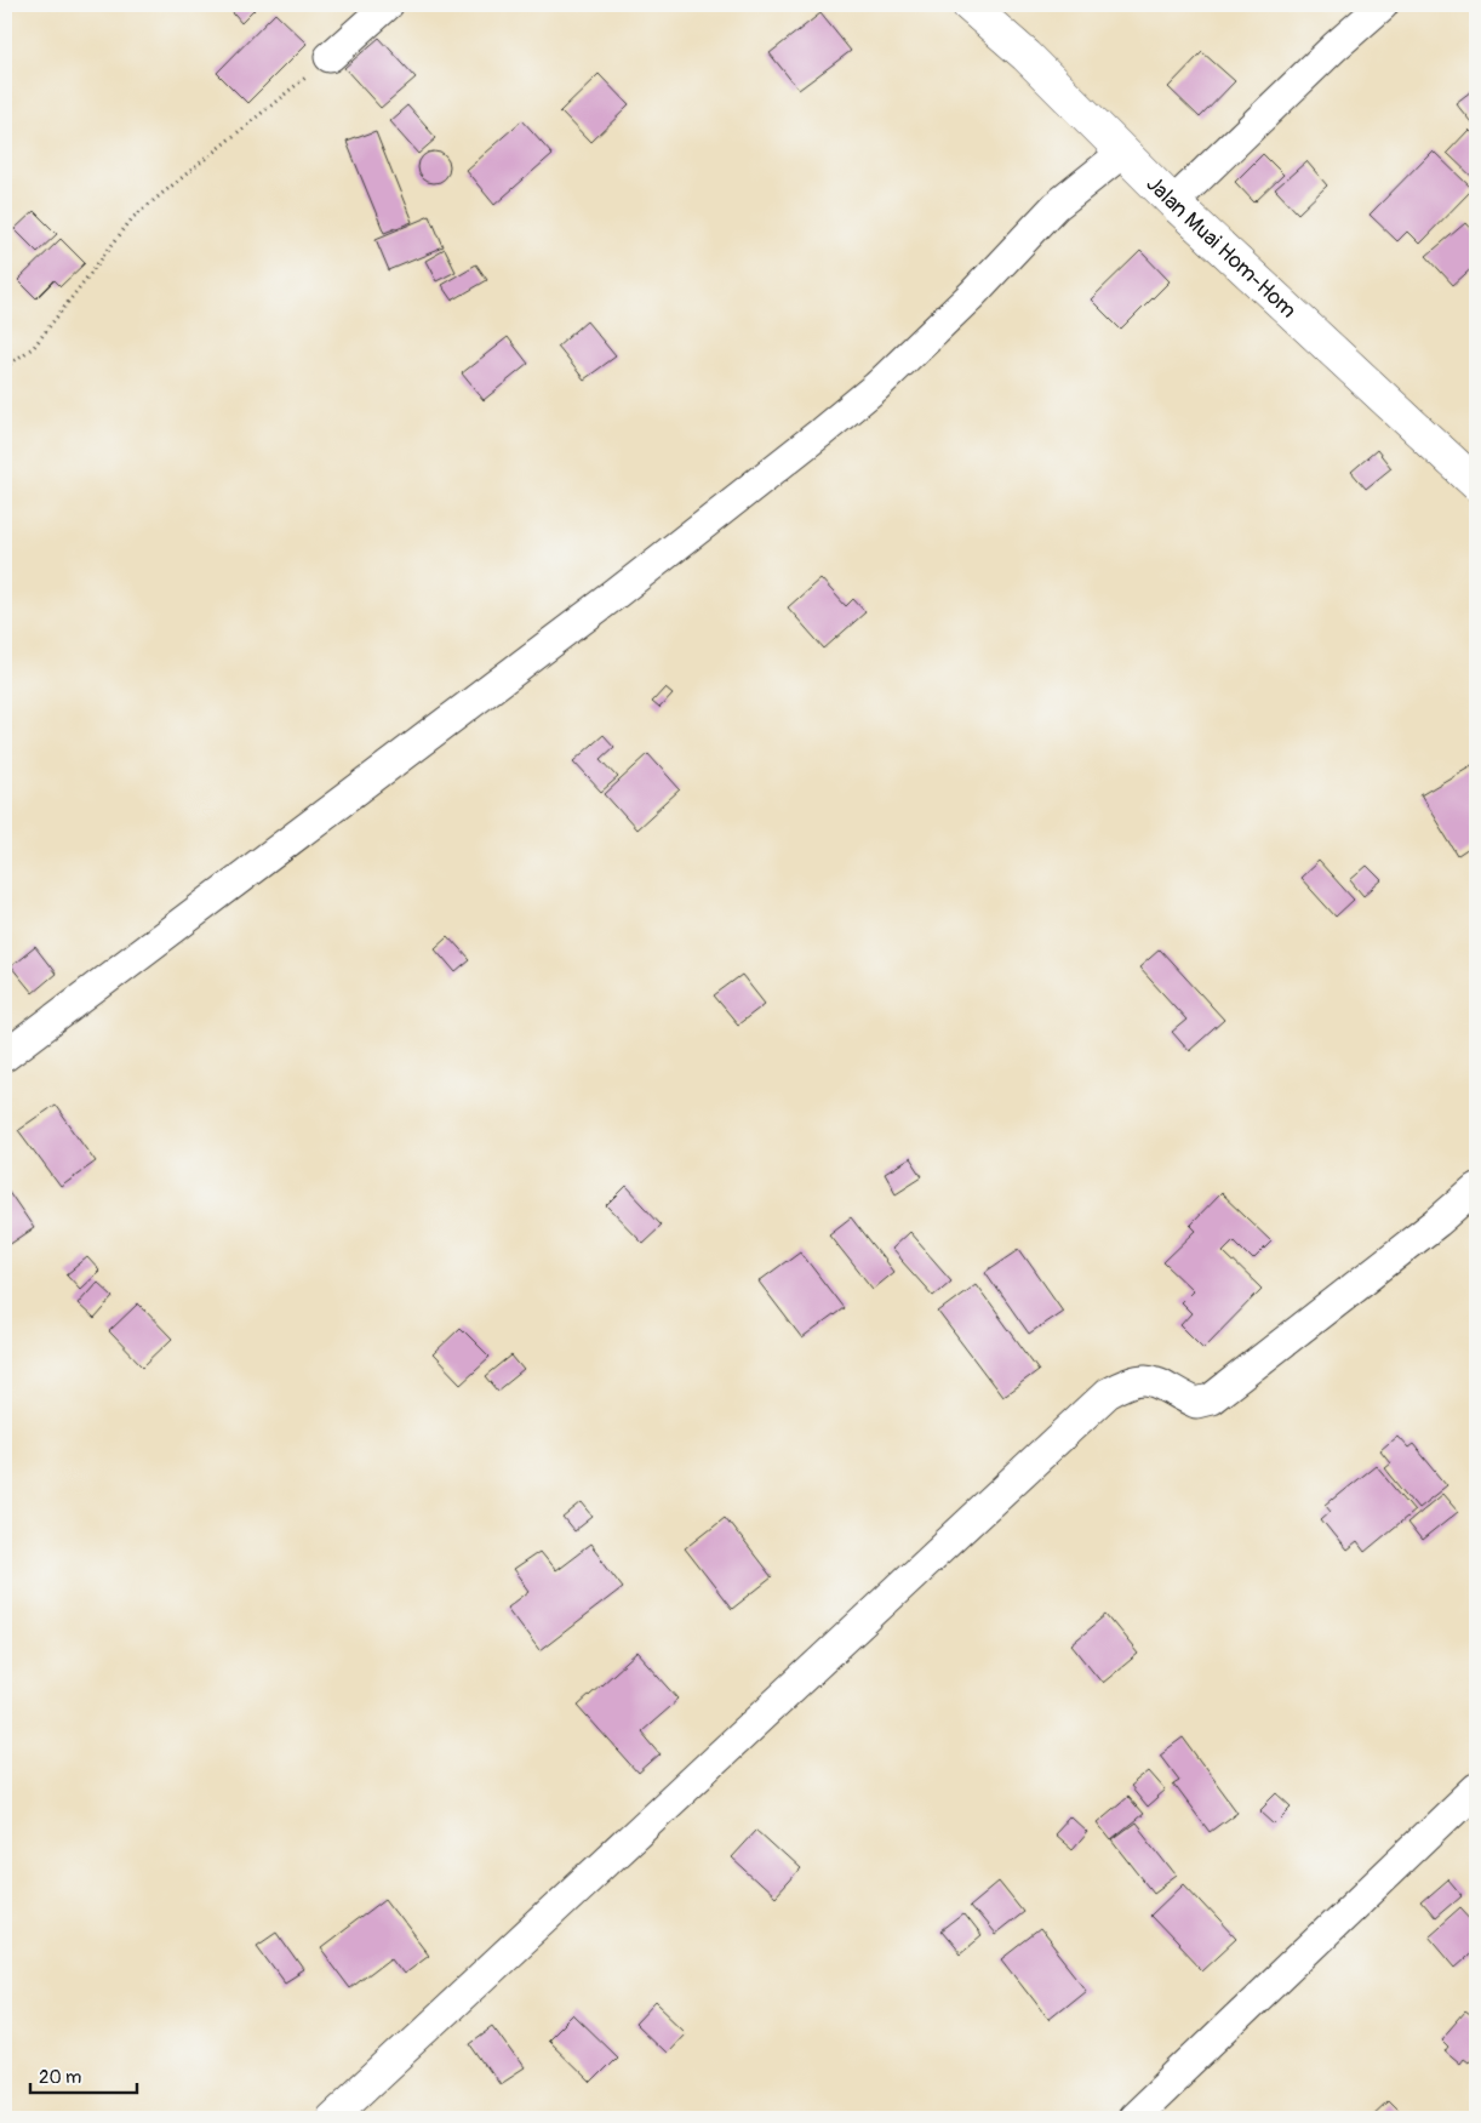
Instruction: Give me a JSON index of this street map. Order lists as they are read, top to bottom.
{
  "streets": {
    "street": ["Jalan Muai Hom-Hom"]
  },
  "scale_bar": "20 m"
}
